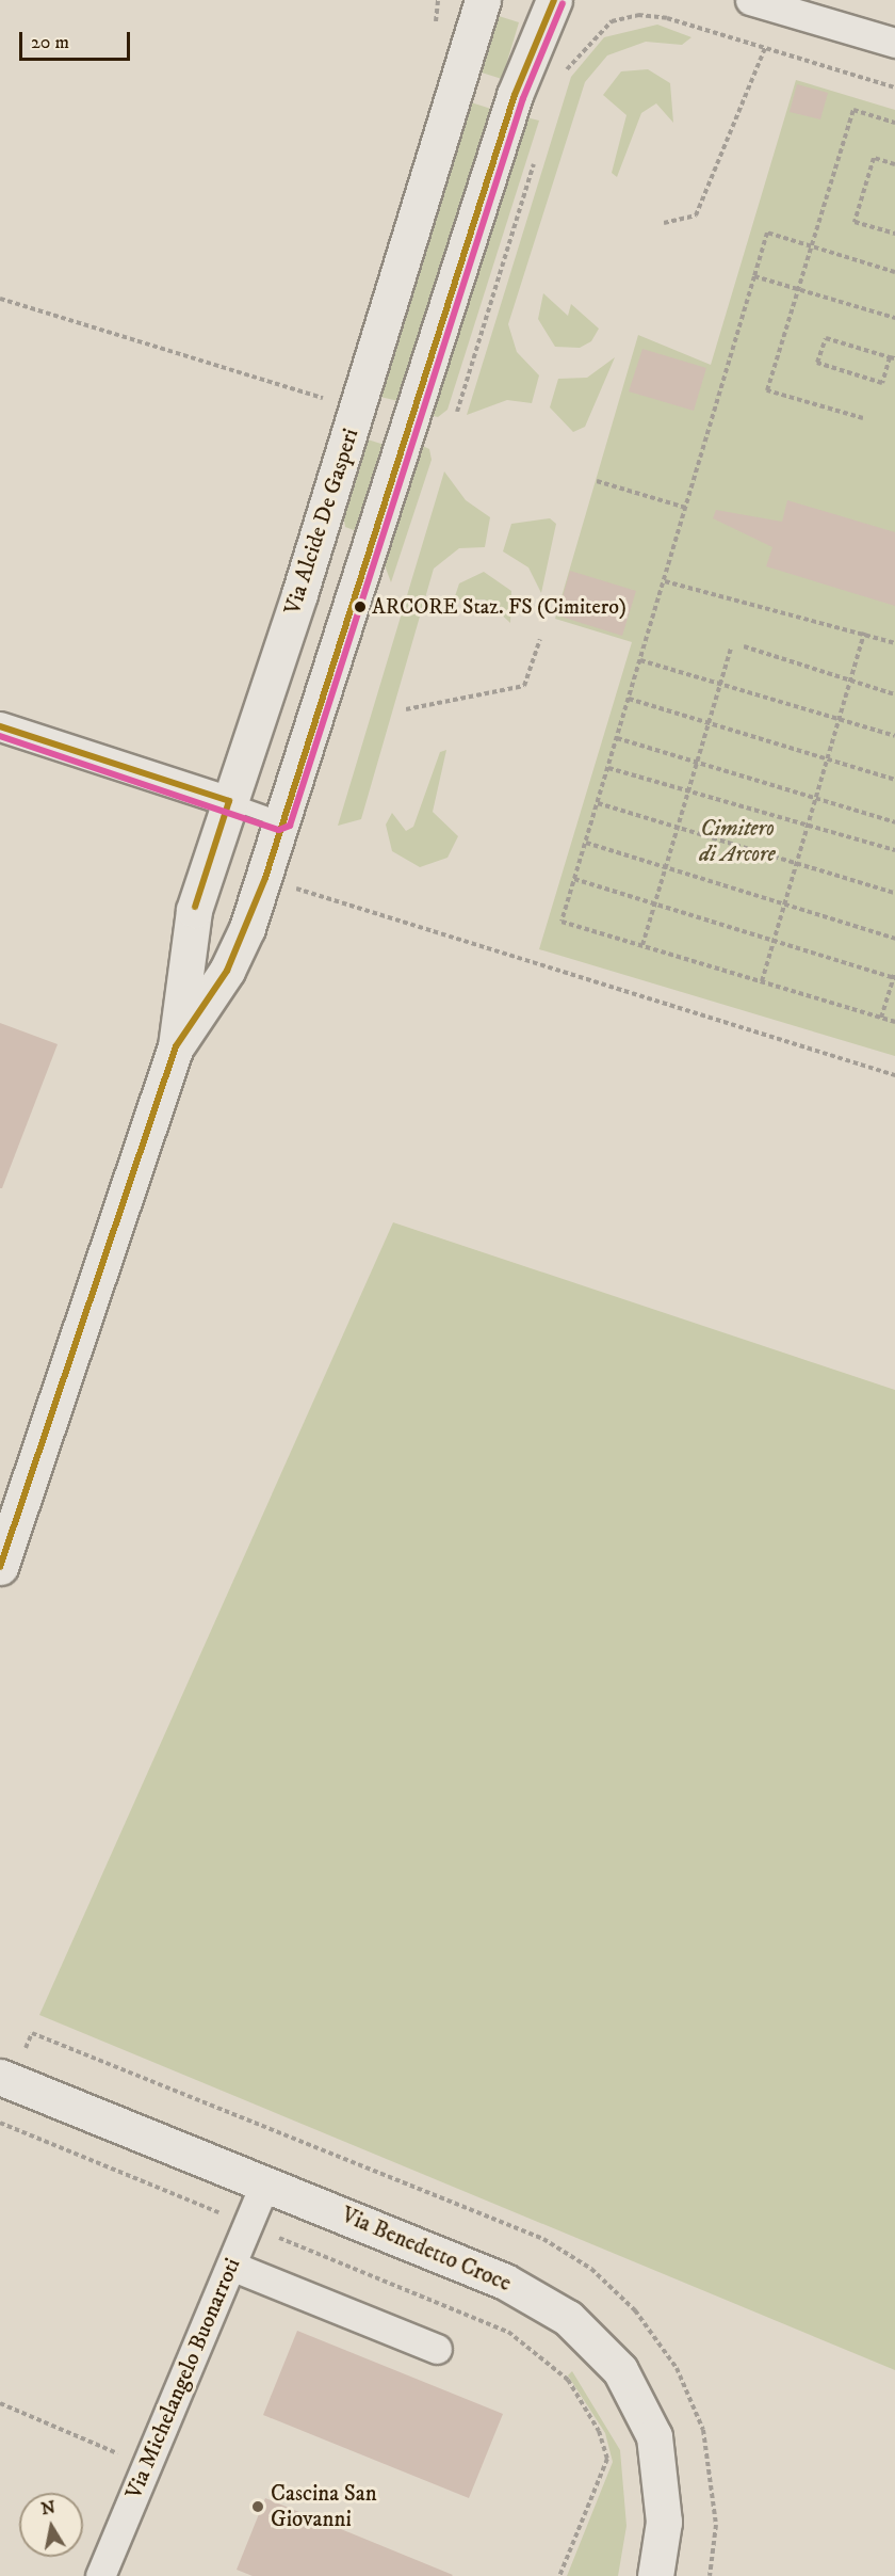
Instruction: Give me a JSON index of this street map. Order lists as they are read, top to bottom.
{
  "streets": {
    "street": ["Via Alcide De Gasperi", "Via Benedetto Croce", "Via Michelangelo Buonarroti"]
  },
  "crossings": [
    ["Via Benedetto Croce", "Via Michelangelo Buonarroti"]
  ],
  "parks": ["Cimitero di Arcore"],
  "places": ["ARCORE Staz. FS (Cimitero)", "Cascina San Giovanni"],
  "scale_bar": "20 m",
  "north": "top"
}
